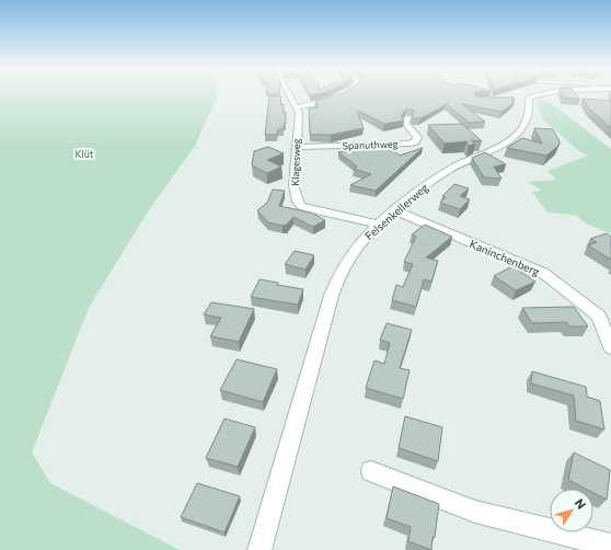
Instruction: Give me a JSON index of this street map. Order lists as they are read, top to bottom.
{
  "streets": {
    "street": [
      "Spanuthweg",
      "Klagesweg",
      "Felsenkellerweg",
      "Kaninchenberg"
    ]
  },
  "crossings": [
    ["Spanuthweg", "Klagesweg"],
    ["Klagesweg", "Felsenkellerweg"],
    ["Felsenkellerweg", "Kaninchenberg"]
  ],
  "parks": ["Klüt"],
  "north": "top right"
}
